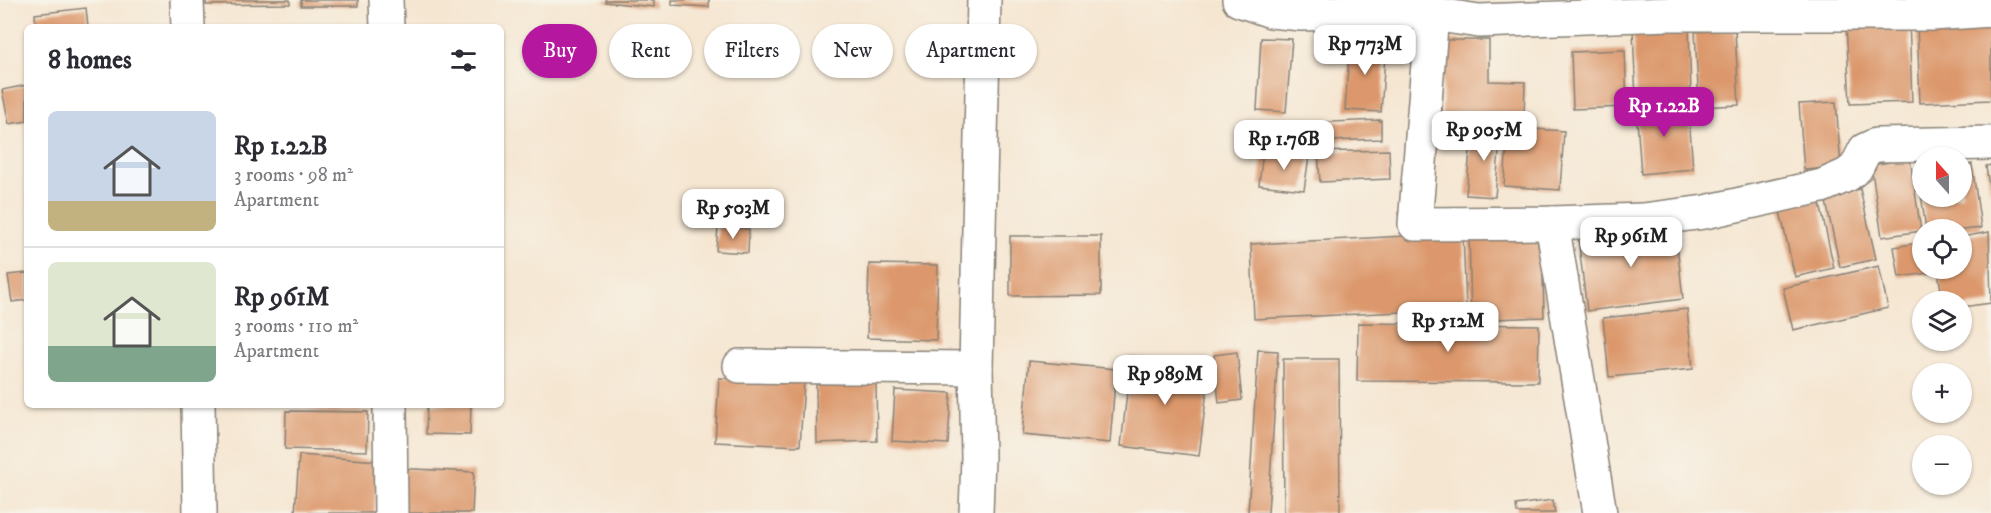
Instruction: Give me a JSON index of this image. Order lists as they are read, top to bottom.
{
  "north": "top",
  "page": {
    "chip": [
      "Buy",
      "Rent",
      "Filters",
      "New",
      "Apartment"
    ],
    "heading": "8 homes",
    "price": [
      "Rp 773M",
      "Rp 1.22B",
      "Rp 905M",
      "Rp 1.76B",
      "Rp 503M",
      "Rp 961M",
      "Rp 512M",
      "Rp 989M"
    ],
    "list": [
      {
        "name": "Rp 1.22B",
        "note": "3 rooms · 98 m² · Apartment"
      },
      {
        "name": "Rp 961M",
        "note": "3 rooms · 110 m² · Apartment"
      }
    ],
    "map_buttons": ["+", "−"]
  }
}
